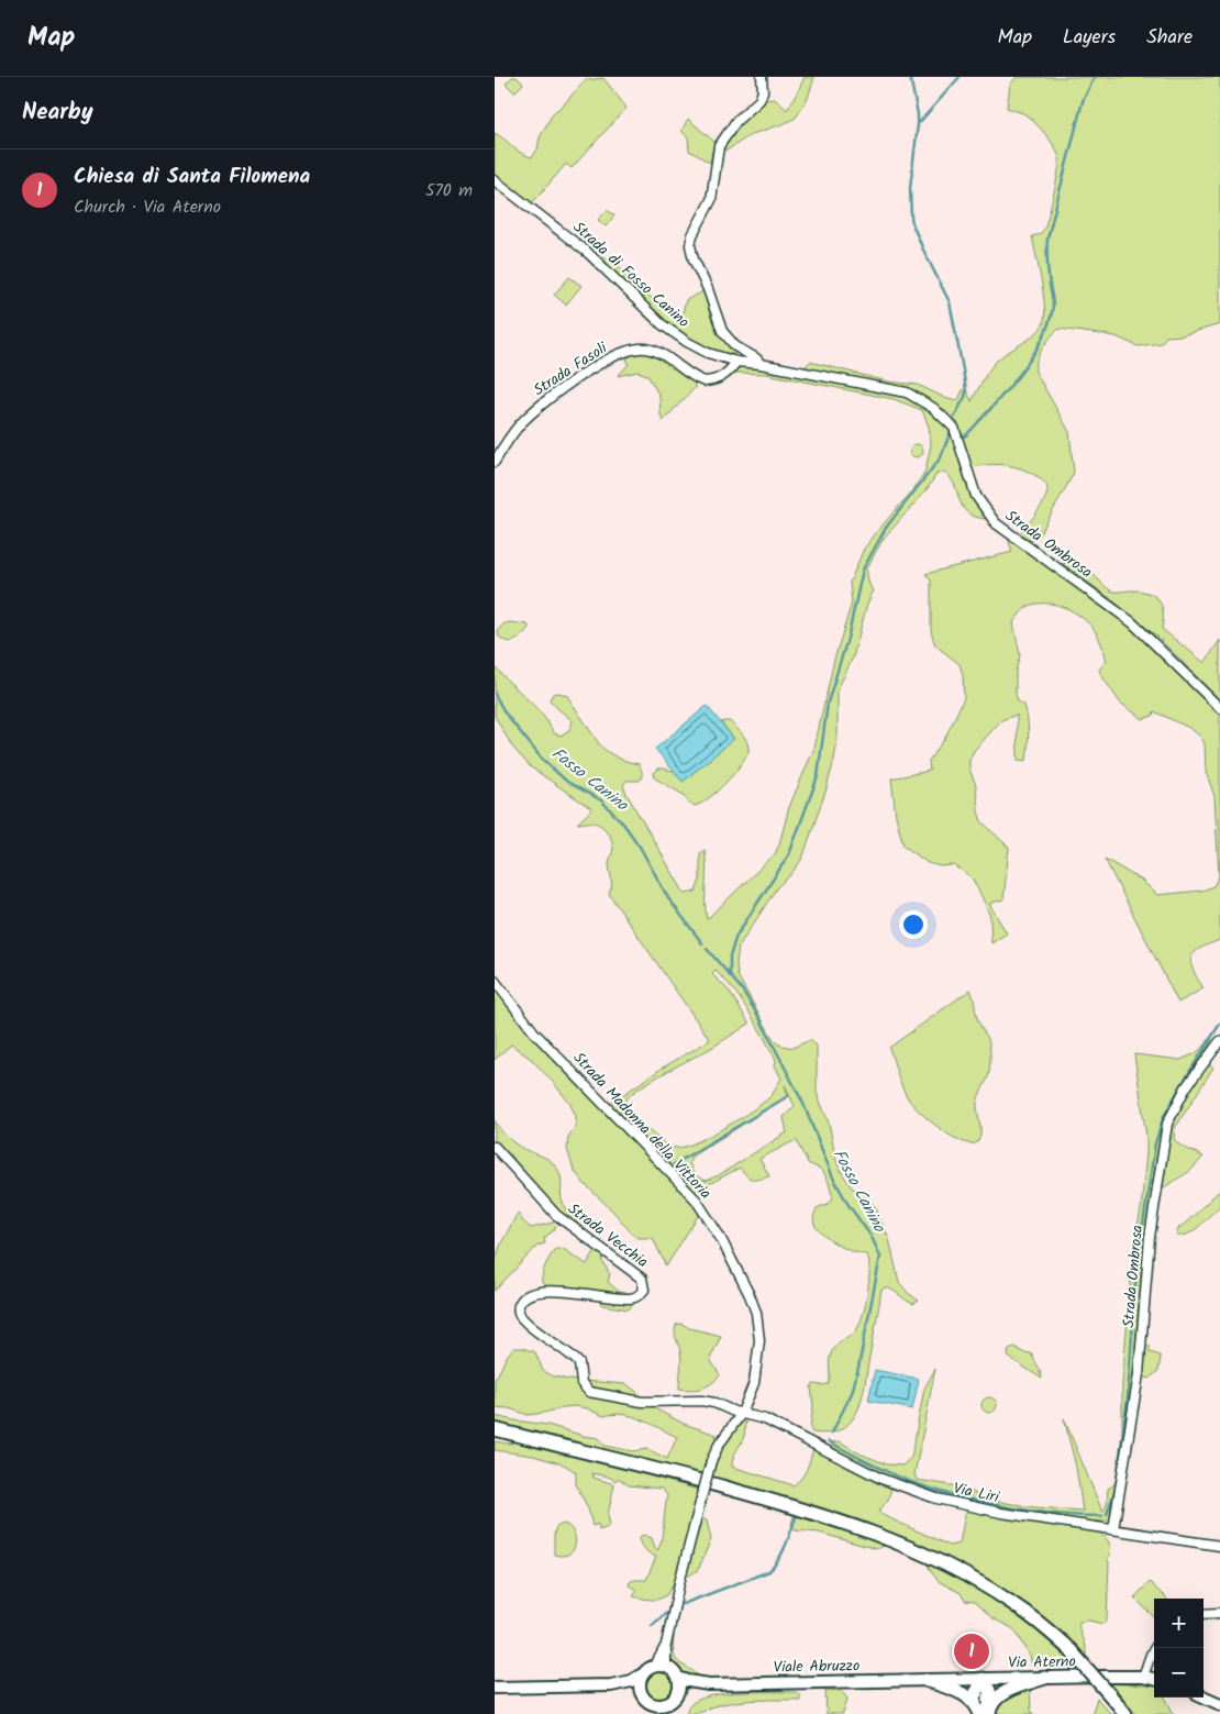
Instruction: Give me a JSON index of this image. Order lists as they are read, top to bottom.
{
  "streets": {
    "main road": ["Via Aterno", "Viale Abruzzo"],
    "street": [
      "Strada di Fosso Canino",
      "Strada Fasoli",
      "Strada Ombrosa",
      "Strada Madonna della Vittoria",
      "Strada Vecchia",
      "Via Liri"
    ]
  },
  "crossings": [
    ["Strada di Fosso Canino", "Strada Fasoli"],
    ["Strada di Fosso Canino", "Strada Ombrosa"],
    ["Strada Ombrosa", "Via Liri"],
    ["Strada Madonna della Vittoria", "Strada Vecchia"],
    ["Strada Madonna della Vittoria", "Via Liri"],
    ["Strada Madonna della Vittoria", "Viale Abruzzo"],
    ["Strada Vecchia", "Via Liri"],
    ["Via Aterno", "Viale Abruzzo"]
  ],
  "water": ["Fosso Canino"],
  "page": {
    "header": "Map",
    "nav": ["Map", "Layers", "Share"],
    "heading": "Nearby",
    "list": [
      {
        "mark": "1",
        "name": "Chiesa di Santa Filomena",
        "note": "Church · Via Aterno",
        "value": "570 m"
      }
    ],
    "map_buttons": ["+", "−"],
    "pins": "1"
  }
}
